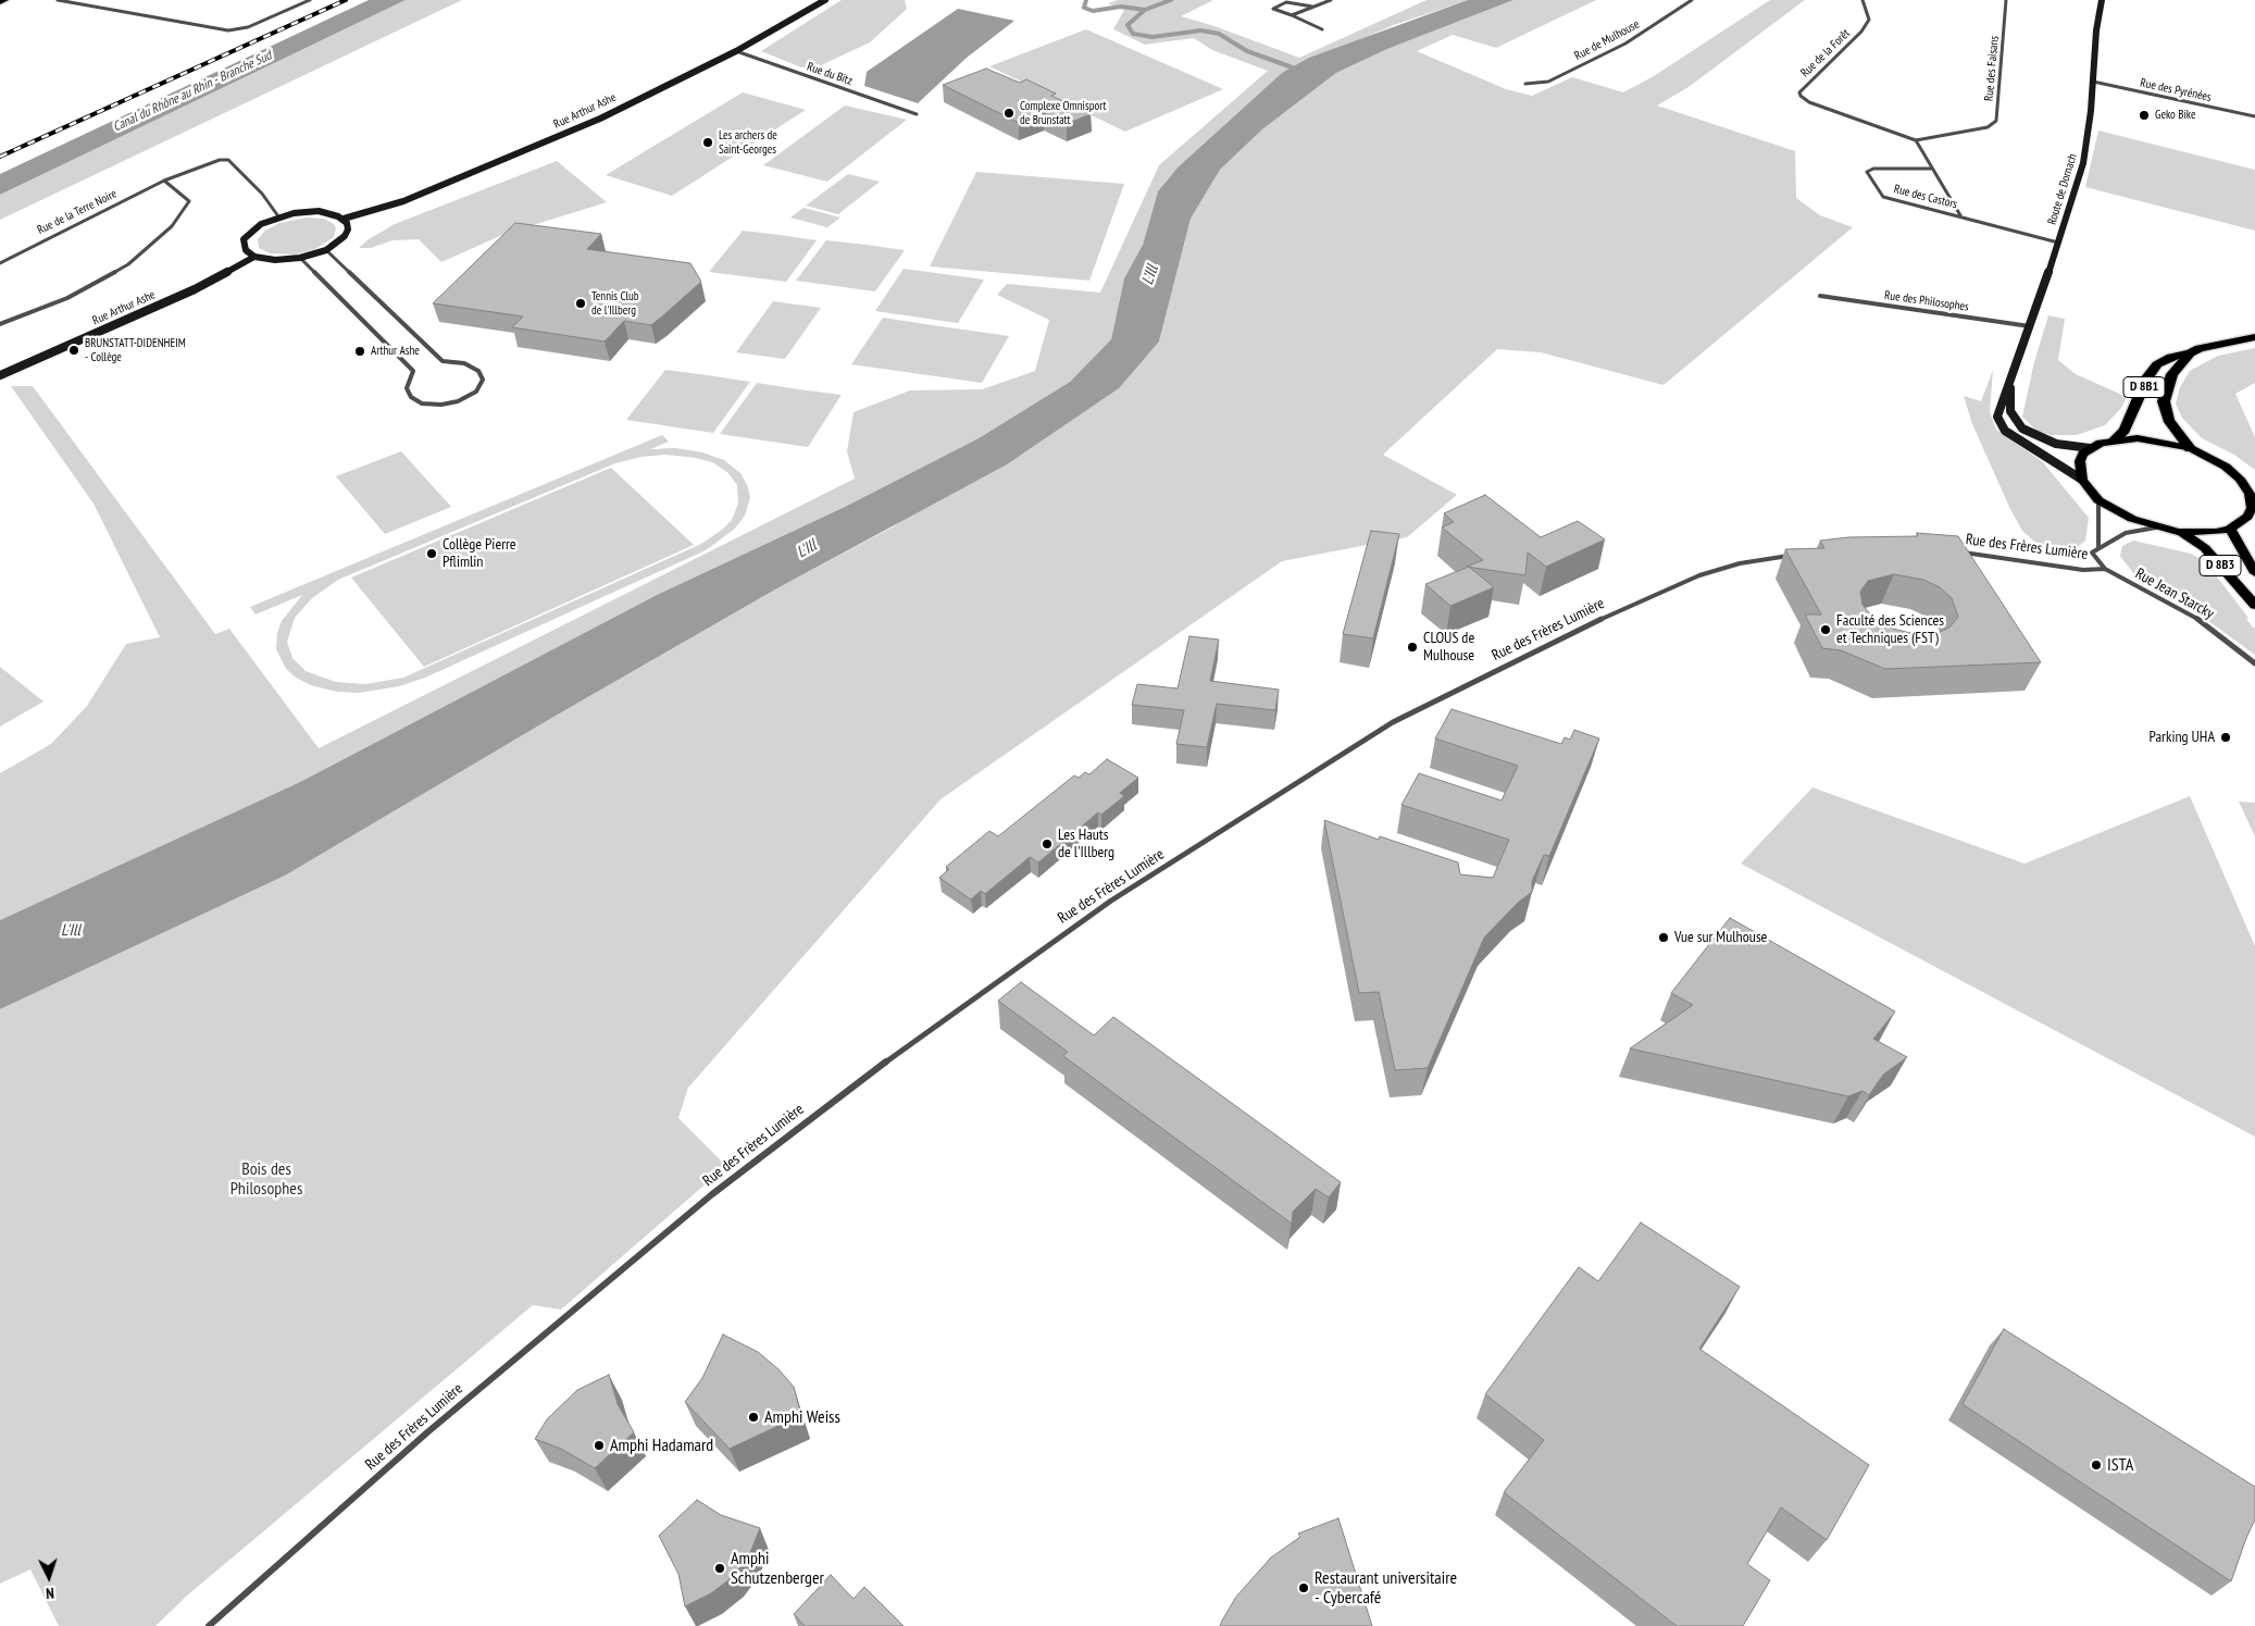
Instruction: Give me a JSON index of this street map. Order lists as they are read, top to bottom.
{
  "streets": {
    "highway": ["D 8B1"],
    "main road": ["Rue Arthur Ashe", "Route de Dornach", "D 8B3"],
    "street": [
      "Rue de Mulhouse",
      "Rue de la Forêt",
      "Rue des Faisans",
      "Rue du Bitz",
      "Rue des Pyrénées",
      "Rue des Castors",
      "Rue de la Terre Noire",
      "Rue des Philosophes",
      "Rue des Frères Lumière",
      "Rue Jean Starcky"
    ]
  },
  "crossings": [
    ["Rue de la Forêt", "Rue des Faisans"],
    ["Rue de la Forêt", "Rue des Castors"],
    ["Rue des Faisans", "Rue des Castors"],
    ["Rue du Bitz", "Rue Arthur Ashe"],
    ["Rue des Pyrénées", "Route de Dornach"],
    ["Route de Dornach", "Rue des Castors"],
    ["Route de Dornach", "Rue des Philosophes"],
    ["Rue des Frères Lumière", "Rue Jean Starcky"]
  ],
  "water": ["Canal du Rhône au Rhin - Branche Sud", "L'Ill"],
  "parks": ["Bois des Philosophes"],
  "places": [
    "Complexe Omnisport de Brunstatt",
    "Geko Bike",
    "Les archers de Saint-Georges",
    "Tennis Club de l'Illberg",
    "BRUNSTATT-DIDENHEIM - Collège",
    "Arthur Ashe",
    "Collège Pierre Pflimlin",
    "Faculté des Sciences et Techniques (FST)",
    "CLOUS de Mulhouse",
    "Parking UHA",
    "Les Hauts de l'Illberg",
    "Vue sur Mulhouse",
    "Amphi Weiss",
    "Amphi Hadamard",
    "ISTA",
    "Amphi Schutzenberger",
    "Restaurant universitaire - Cybercafé"
  ],
  "north": "bottom"
}
